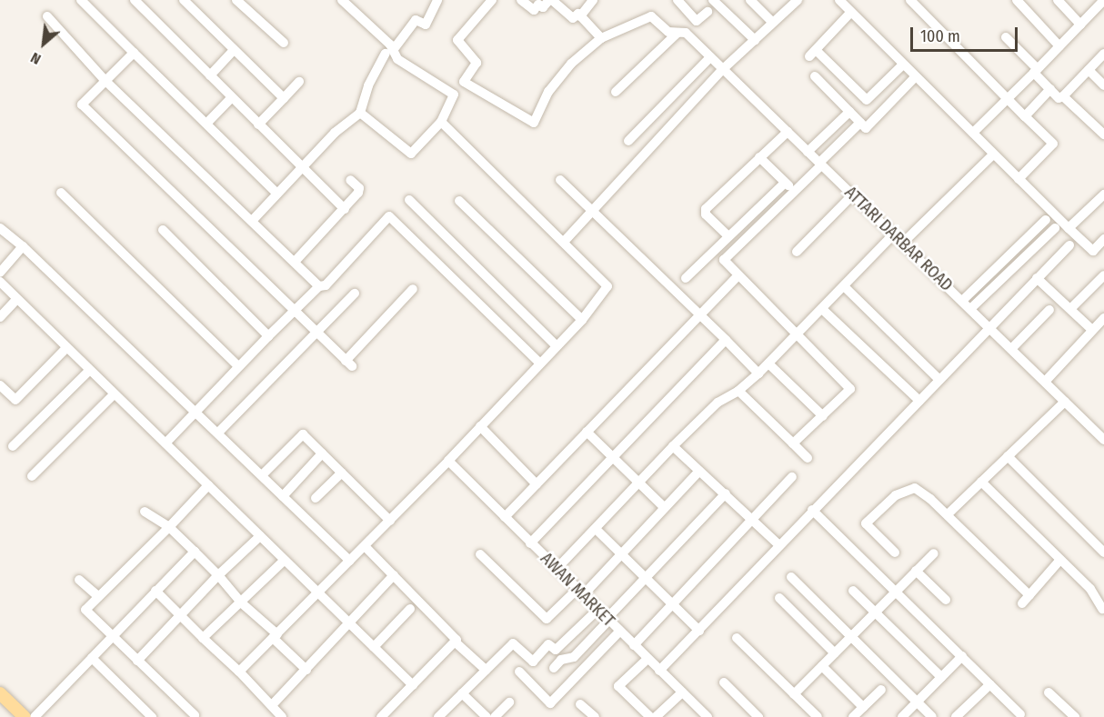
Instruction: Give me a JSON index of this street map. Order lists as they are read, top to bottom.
{
  "streets": {
    "street": ["ATTARI DARBAR ROAD", "AWAN MARKET"]
  },
  "scale_bar": "100 m",
  "north": "bottom left"
}
